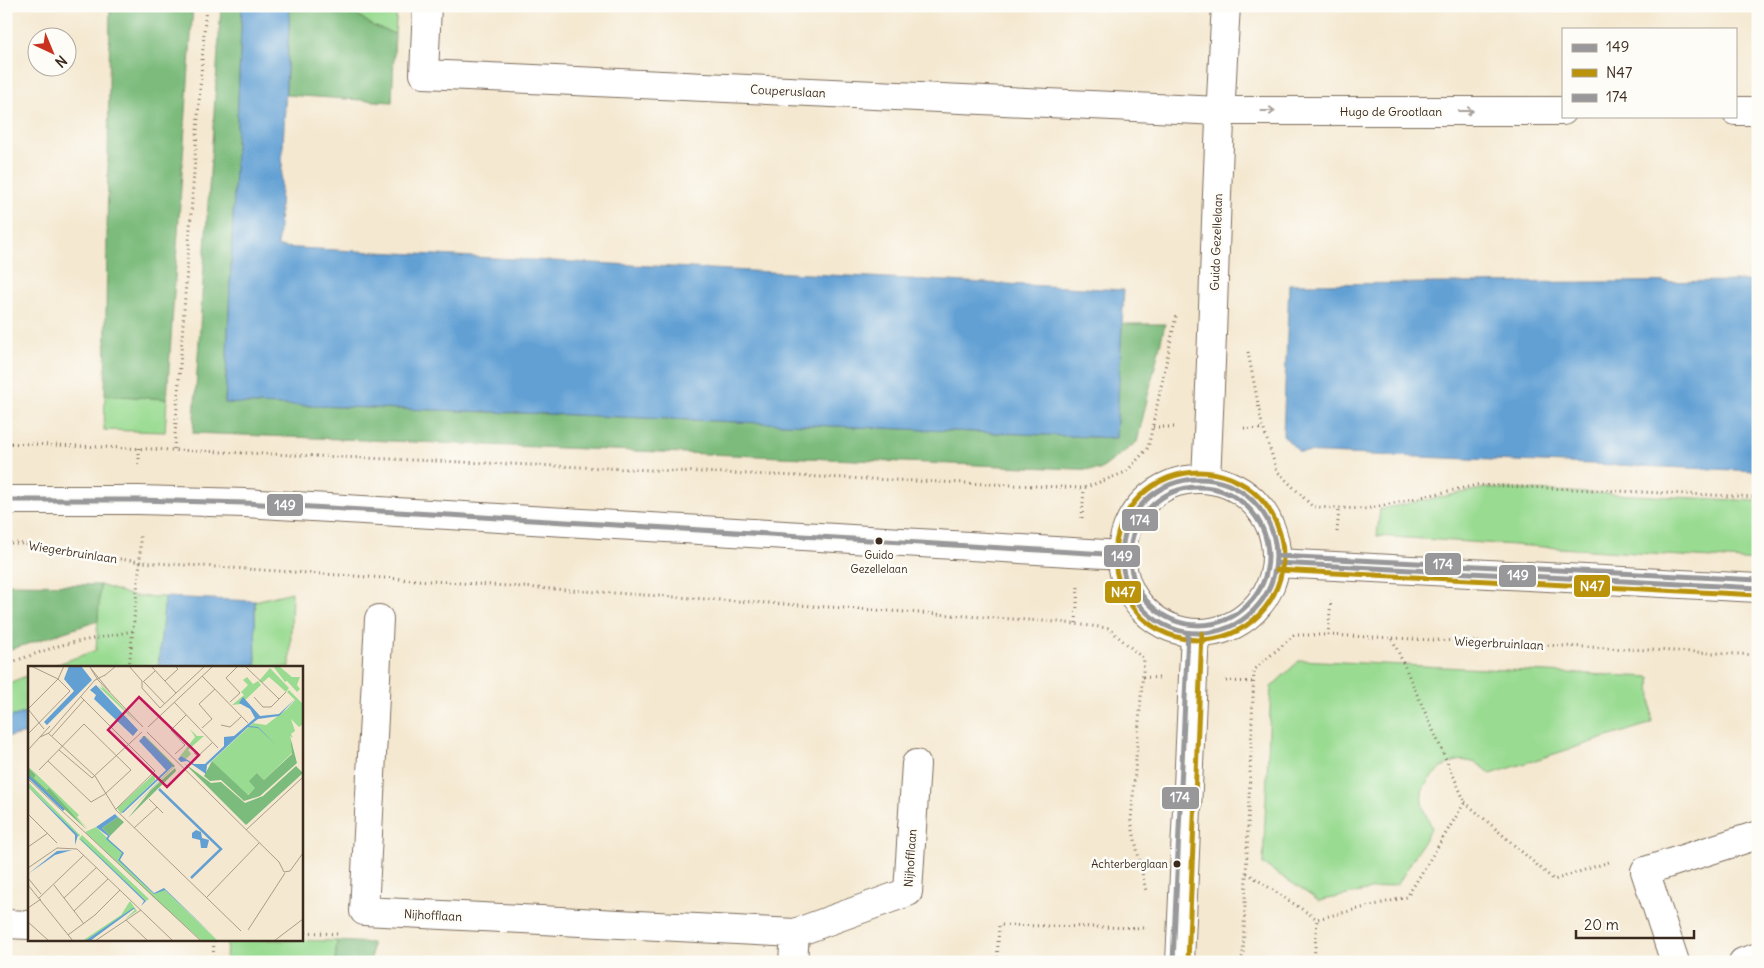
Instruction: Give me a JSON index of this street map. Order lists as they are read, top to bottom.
{
  "streets": {
    "street": [
      "Couperuslaan",
      "Hugo de Grootlaan",
      "Guido Gezellelaan",
      "Nijhofflaan"
    ],
    "path": ["Wiegerbruinlaan"]
  },
  "crossings": [
    ["Couperuslaan", "Hugo de Grootlaan"],
    ["Couperuslaan", "Guido Gezellelaan"],
    ["Hugo de Grootlaan", "Guido Gezellelaan"]
  ],
  "one_way": ["Hugo de Grootlaan"],
  "places": ["Guido Gezellelaan", "Achterberglaan"],
  "lines": ["transit line N47", "transit line 149", "transit line 174"],
  "legend": ["149", "N47", "174"],
  "scale_bar": "20 m",
  "north": "bottom right"
}
